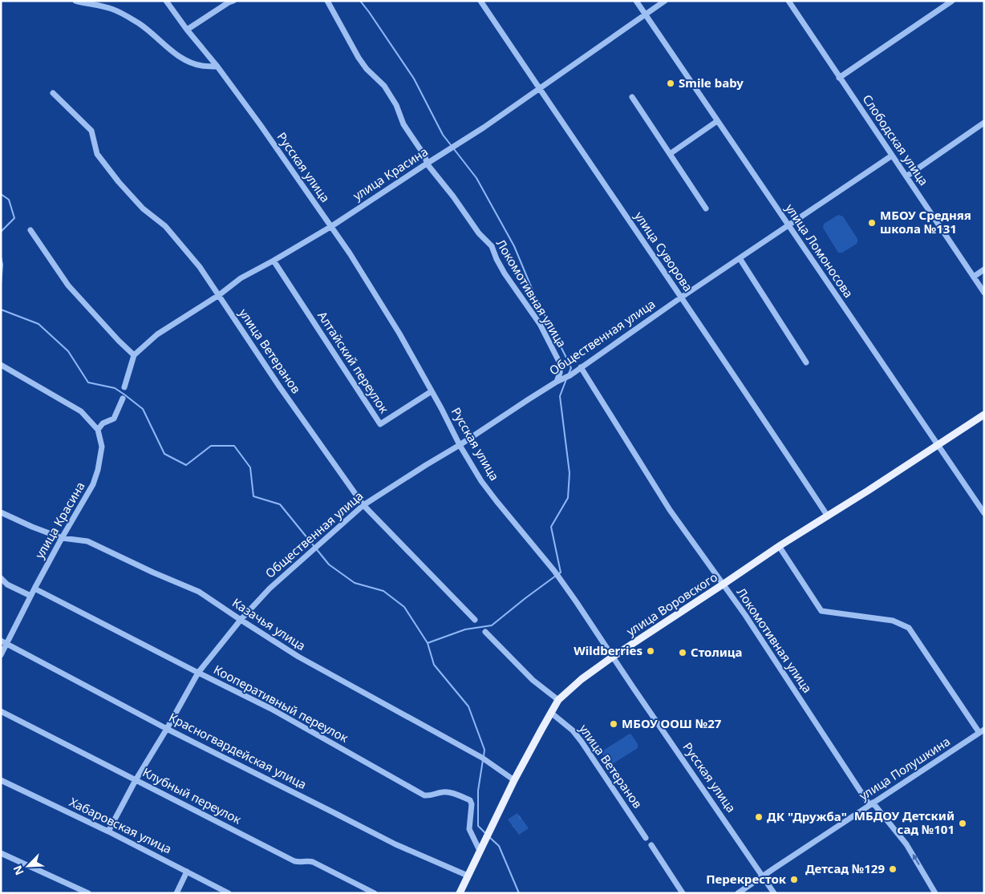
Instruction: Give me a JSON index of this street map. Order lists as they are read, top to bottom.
{
  "streets": {
    "main road": ["улица Воровского"],
    "street": [
      "Слободская улица",
      "Русская улица",
      "улица Красина",
      "улица Ломоносова",
      "улица Суворова",
      "Локомотивная улица",
      "Общественная улица",
      "улица Ветеранов",
      "Алтайский переулок",
      "Казачья улица",
      "Кооперативный переулок",
      "Красногвардейская улица",
      "улица Полушкина",
      "Клубный переулок",
      "Хабаровская улица"
    ]
  },
  "crossings": [
    ["Слободская улица", "Общественная улица"],
    ["Русская улица", "улица Красина"],
    ["Русская улица", "Общественная улица"],
    ["Русская улица", "Алтайский переулок"],
    ["Русская улица", "улица Воровского"],
    ["Русская улица", "улица Полушкина"],
    ["улица Красина", "улица Ломоносова"],
    ["улица Красина", "улица Суворова"],
    ["улица Красина", "Локомотивная улица"],
    ["улица Красина", "улица Ветеранов"],
    ["улица Красина", "Алтайский переулок"],
    ["улица Красина", "Казачья улица"],
    ["улица Красина", "Кооперативный переулок"],
    ["улица Красина", "Красногвардейская улица"],
    ["улица Ломоносова", "Общественная улица"],
    ["улица Ломоносова", "улица Воровского"],
    ["улица Суворова", "Общественная улица"],
    ["улица Суворова", "улица Воровского"],
    ["Локомотивная улица", "Общественная улица"],
    ["Локомотивная улица", "улица Воровского"],
    ["Локомотивная улица", "улица Полушкина"],
    ["Общественная улица", "улица Ветеранов"],
    ["Общественная улица", "Казачья улица"],
    ["Общественная улица", "Кооперативный переулок"],
    ["Общественная улица", "Красногвардейская улица"],
    ["Общественная улица", "Клубный переулок"],
    ["Общественная улица", "Хабаровская улица"],
    ["улица Ветеранов", "улица Воровского"],
    ["улица Воровского", "Казачья улица"],
    ["улица Воровского", "Кооперативный переулок"],
    ["улица Воровского", "Красногвардейская улица"]
  ],
  "places": [
    "Smile baby",
    "МБОУ Средняя школа №131",
    "Wildberries",
    "Столица",
    "МБОУ ООШ №27",
    "ДК \"Дружба\"",
    "МБДОУ Детский сад №101",
    "Детсад №129",
    "Перекресток"
  ],
  "north": "bottom left"
}
